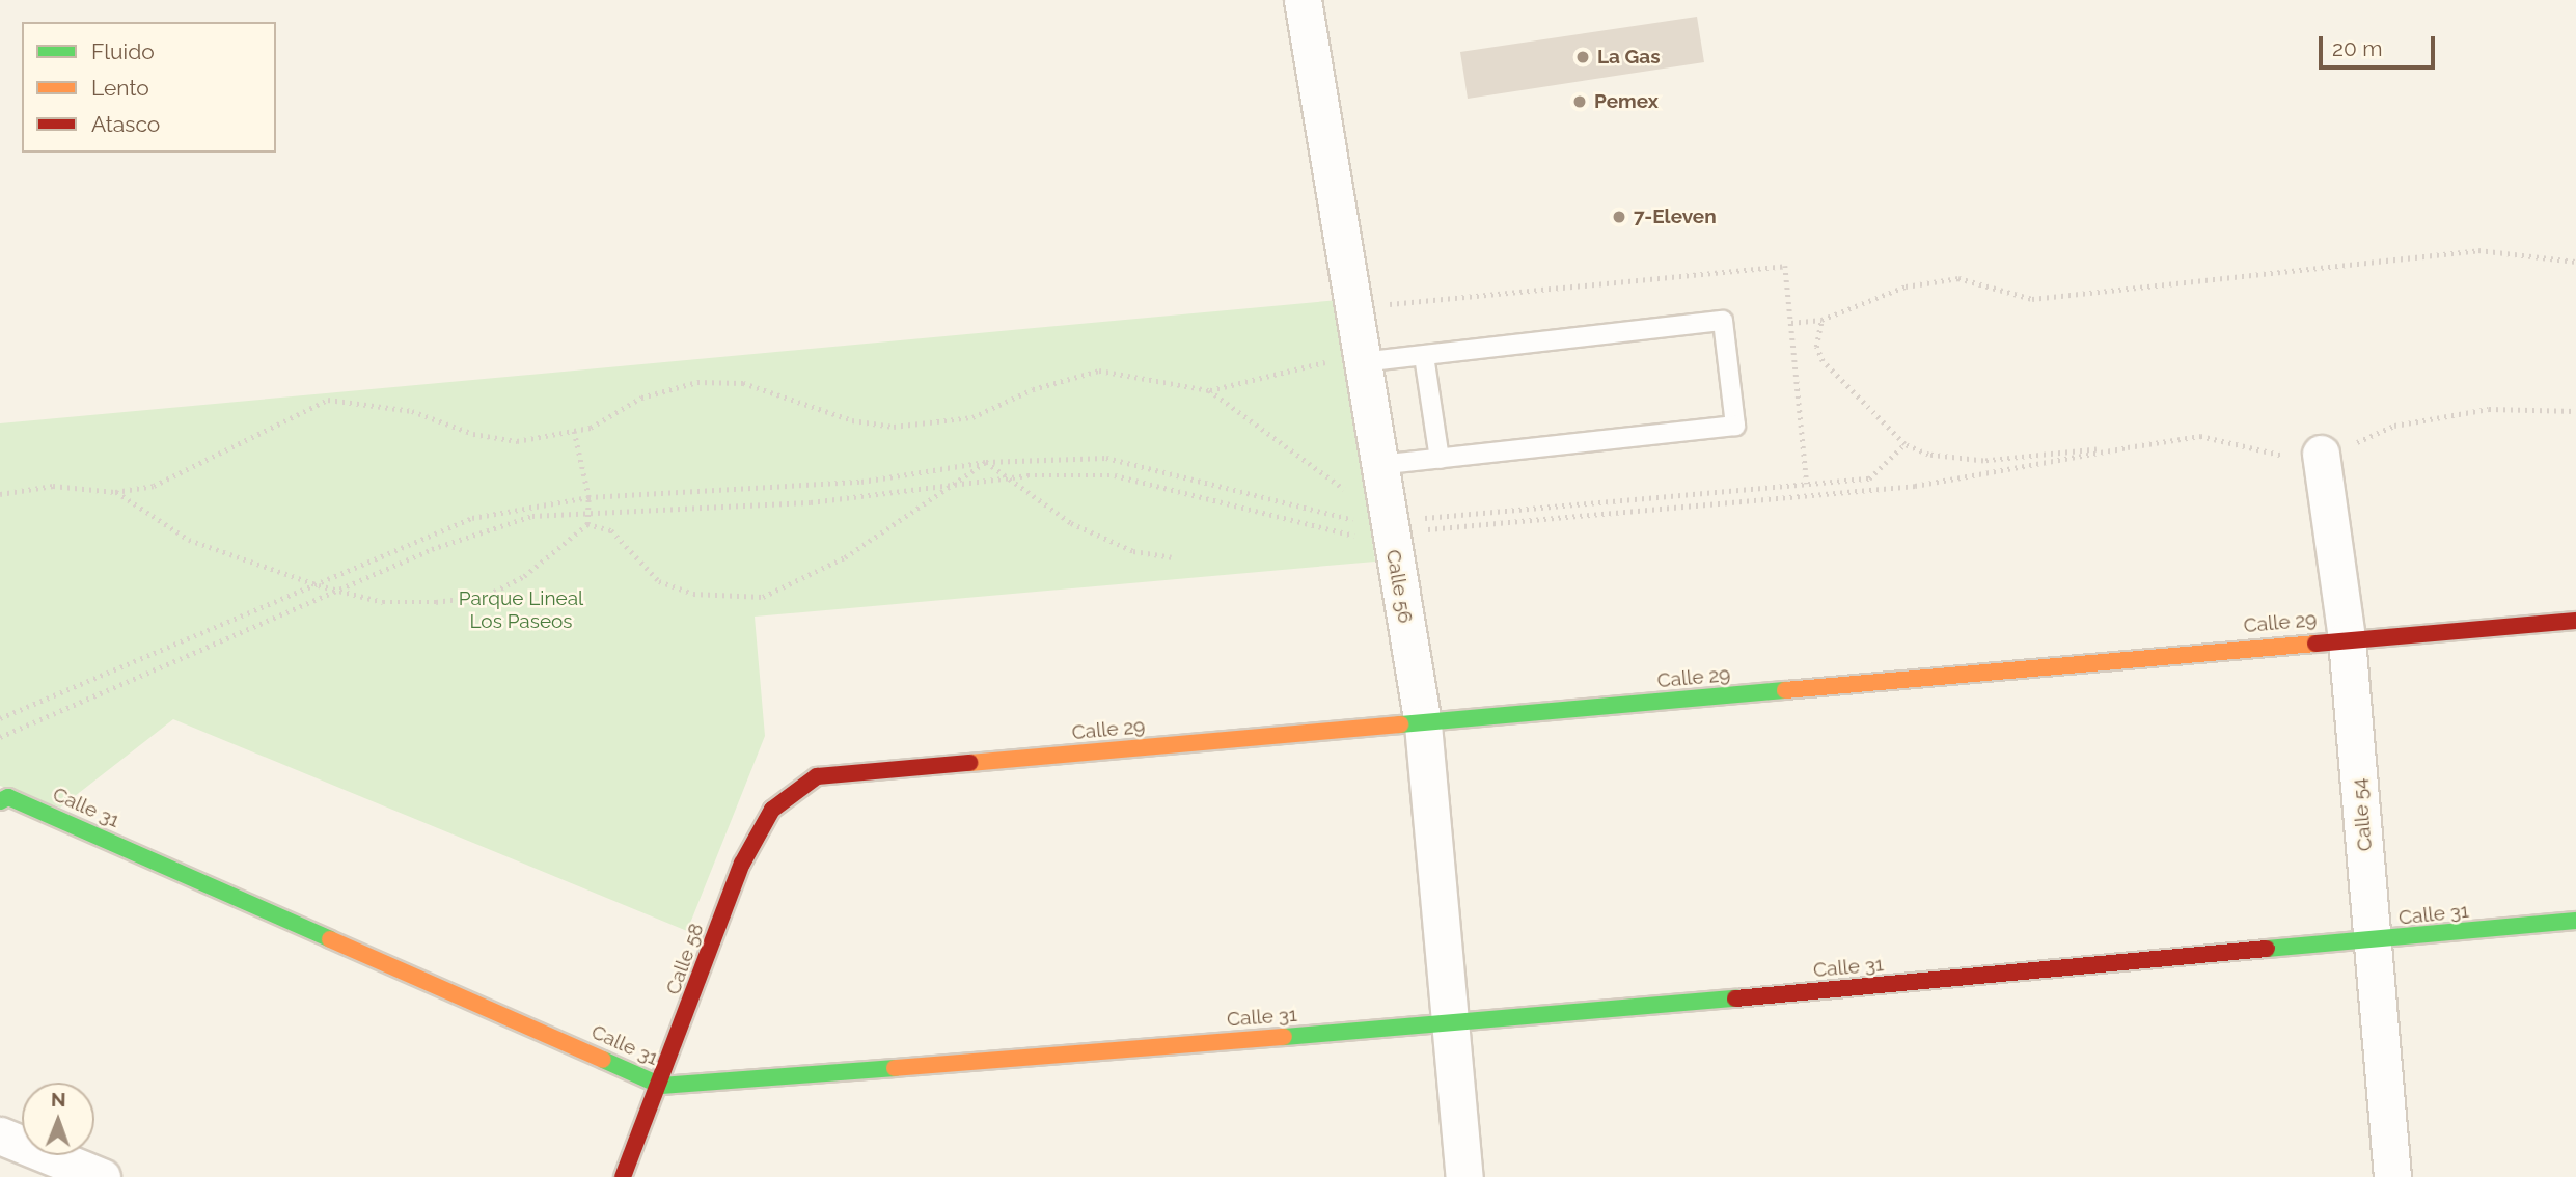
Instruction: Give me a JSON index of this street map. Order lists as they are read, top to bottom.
{
  "streets": {
    "street": [
      "Calle 56",
      "Calle 29",
      "Calle 31",
      "Calle 54",
      "Calle 58"
    ]
  },
  "crossings": [
    ["Calle 56", "Calle 29"],
    ["Calle 56", "Calle 31"],
    ["Calle 29", "Calle 54"],
    ["Calle 29", "Calle 58"],
    ["Calle 31", "Calle 54"],
    ["Calle 31", "Calle 58"]
  ],
  "parks": ["Parque Lineal Los Paseos"],
  "places": ["La Gas", "Pemex", "7-Eleven"],
  "legend": ["Fluido", "Lento", "Atasco"],
  "scale_bar": "20 m",
  "north": "top"
}
